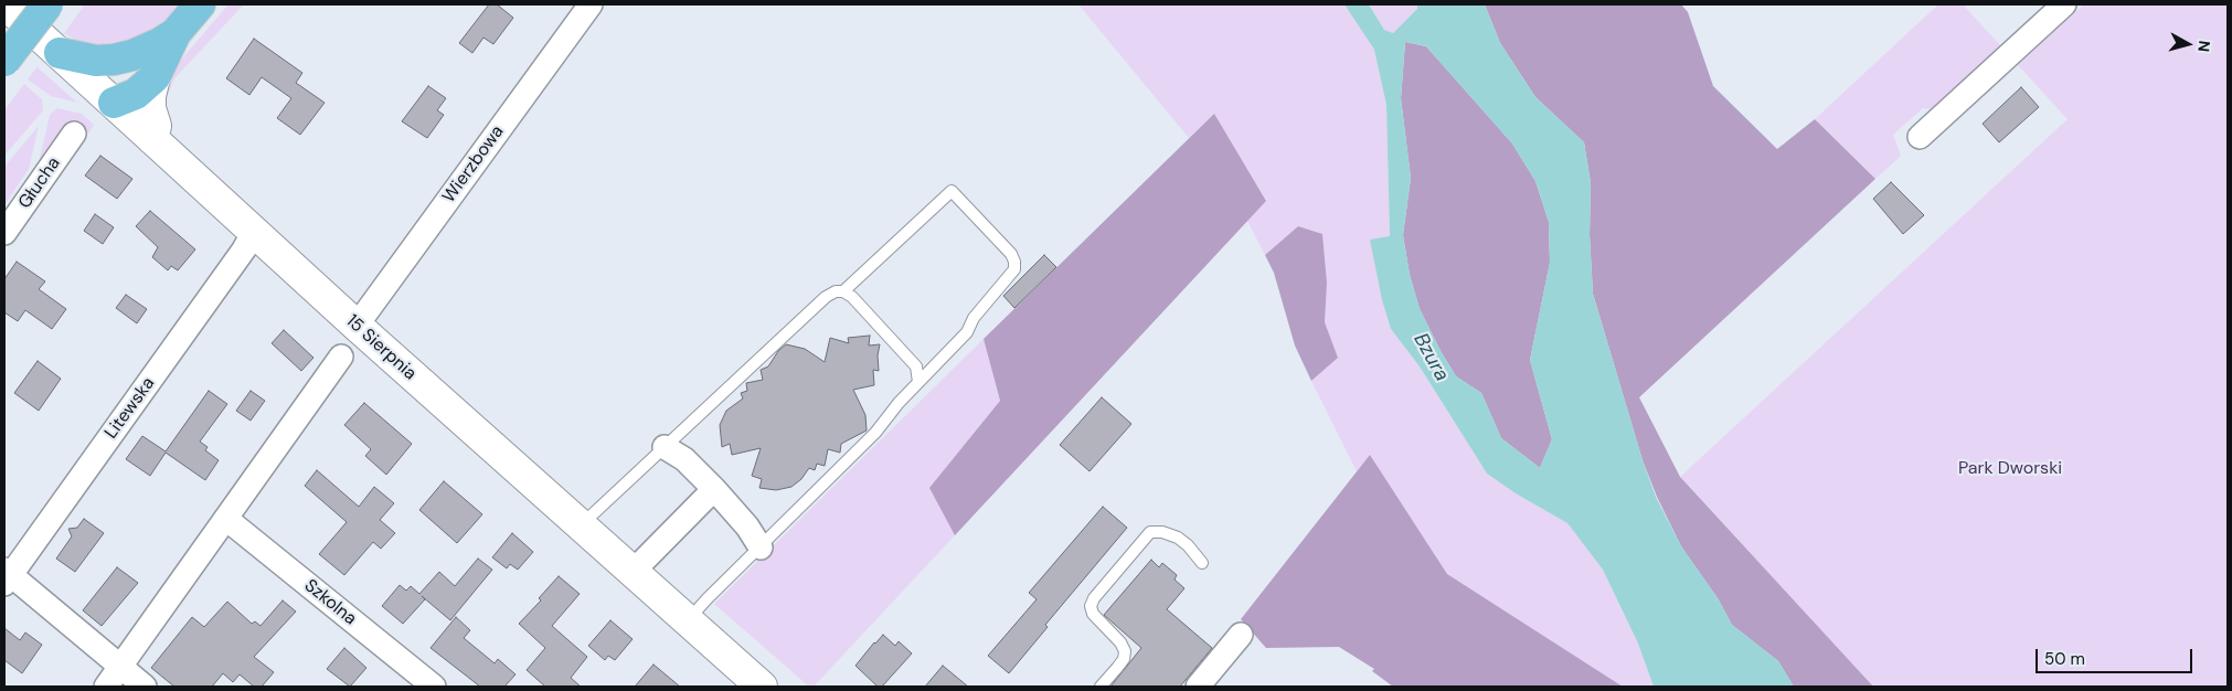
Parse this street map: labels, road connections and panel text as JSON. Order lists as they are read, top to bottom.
{
  "streets": {
    "street": [
      "Wierzbowa",
      "Głucha",
      "15 Sierpnia",
      "Litewska",
      "Szkolna"
    ]
  },
  "crossings": [
    ["Wierzbowa", "15 Sierpnia"],
    ["15 Sierpnia", "Litewska"]
  ],
  "water": ["Bzura"],
  "parks": ["Park Dworski"],
  "scale_bar": "50 m",
  "north": "right"
}
